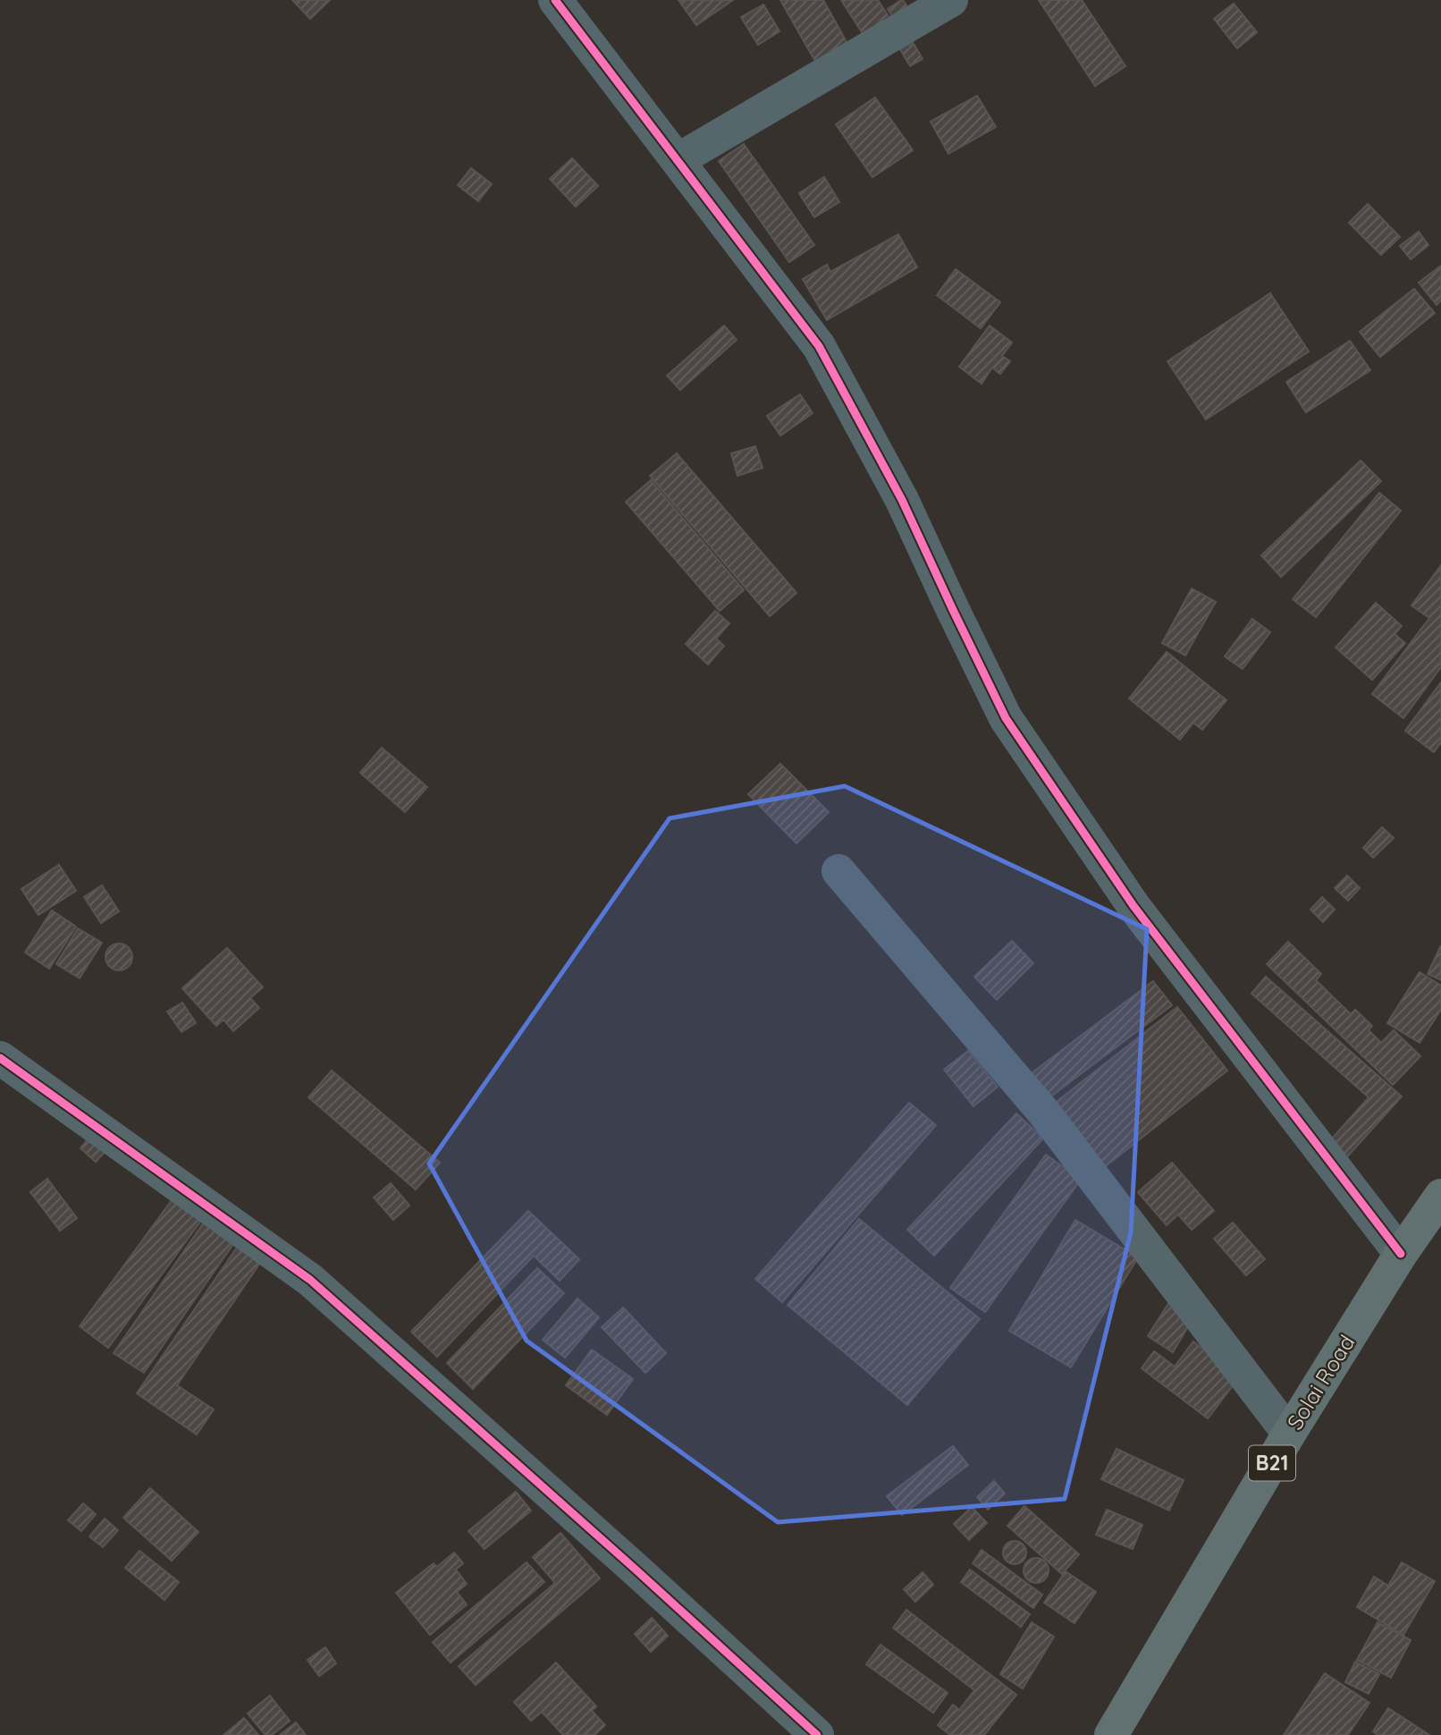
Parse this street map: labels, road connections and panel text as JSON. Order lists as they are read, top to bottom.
{
  "streets": {
    "highway": ["Solai Road", "B21"]
  }
}
